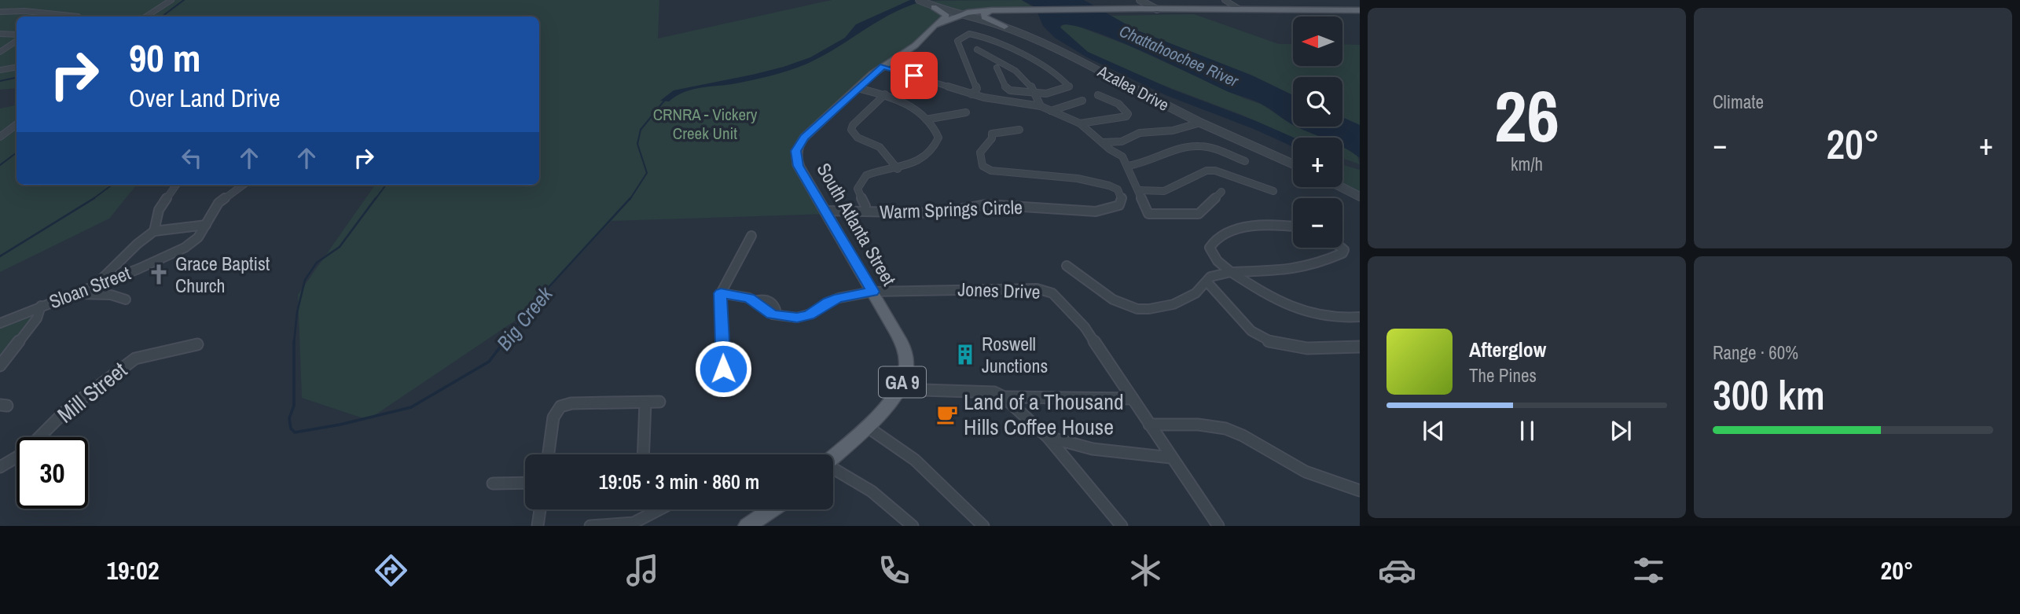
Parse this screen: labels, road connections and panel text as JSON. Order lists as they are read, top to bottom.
{
  "streets": {
    "main road": ["South Atlanta Street", "GA 9"],
    "street": [
      "Azalea Drive",
      "Warm Springs Circle",
      "Sloan Street",
      "Jones Drive",
      "Mill Street"
    ]
  },
  "crossings": [
    ["Azalea Drive", "South Atlanta Street"],
    ["Warm Springs Circle", "South Atlanta Street"],
    ["South Atlanta Street", "Jones Drive"],
    ["South Atlanta Street", "GA 9"]
  ],
  "water": ["Chattahoochee River", "Big Creek"],
  "parks": ["CRNRA - Vickery Creek Unit"],
  "places": {
    "church": ["Grace Baptist Church"],
    "building": ["Roswell Junctions"],
    "cafe": ["Land of a Thousand Hills Coffee House"]
  },
  "north": "left",
  "page": {
    "tile": [
      ["26", "km/h"],
      "Climate",
      ["Range · 60%", "300 km"]
    ],
    "map_buttons": ["+", "−"],
    "turn": ["90 m", "Over Land Drive"],
    "heat": ["−", "20°", "+"],
    "song": ["Afterglow", "The Pines"],
    "limit": "30",
    "trip": "19:05 · 3 min · 860 m",
    "tabs": ["19:02", "20°"]
  }
}
